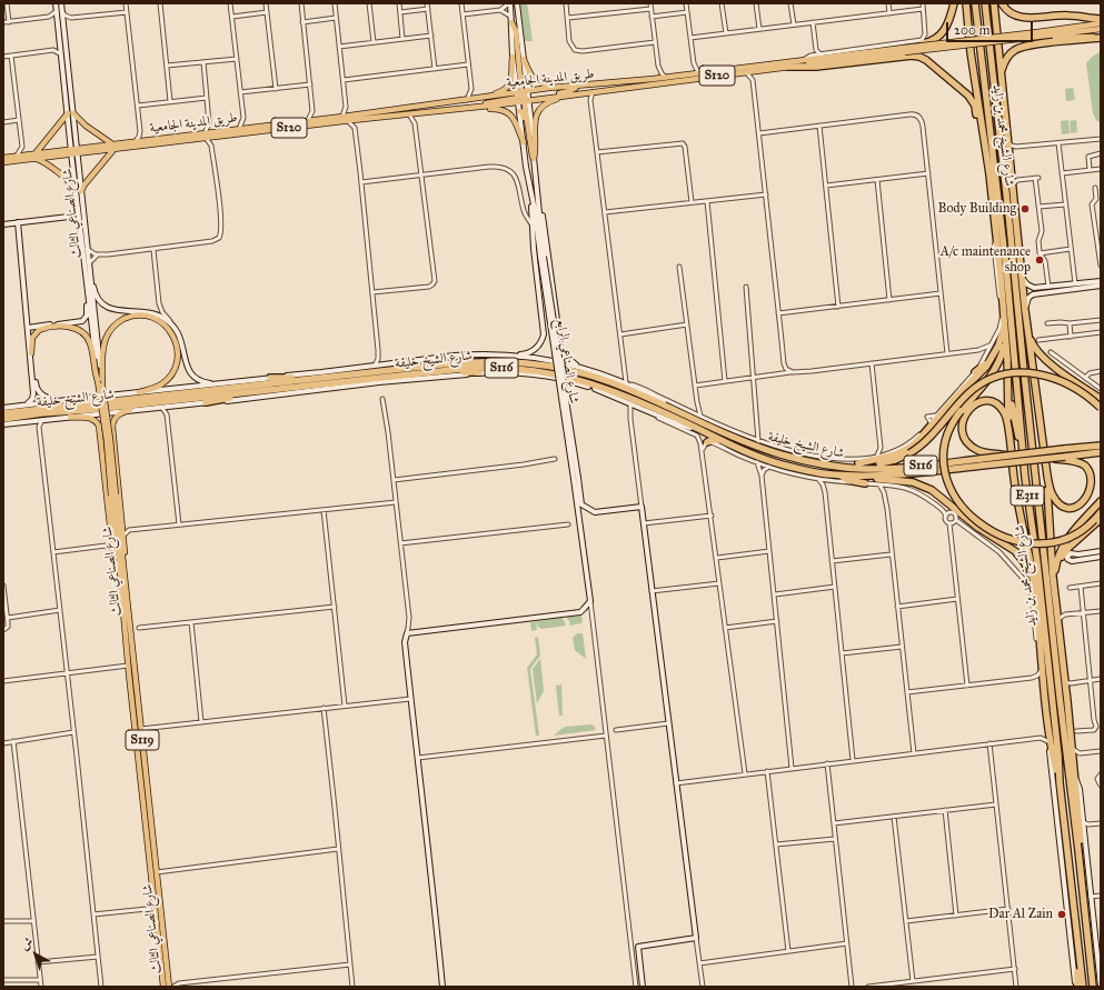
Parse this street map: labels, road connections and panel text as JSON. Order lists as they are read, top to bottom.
{
  "streets": {
    "highway": [
      "شارع الشيخ محمد بن زايد",
      "شارع الشيخ خليفة",
      "S116",
      "E311"
    ],
    "main road": [
      "S120",
      "طريق المدينة الجامعية",
      "شارع الصناعي الثالث",
      "شارع الصناعي الرابع",
      "S119"
    ]
  },
  "crossings": [
    ["طريق المدينة الجامعية", "شارع الصناعي الثالث"],
    ["طريق المدينة الجامعية", "شارع الصناعي الرابع"],
    ["شارع الشيخ خليفة", "S116"]
  ],
  "places": ["Body Building", "A/c maintenance shop", "Dar Al Zain"],
  "scale_bar": "200 m",
  "north": "top left"
}
